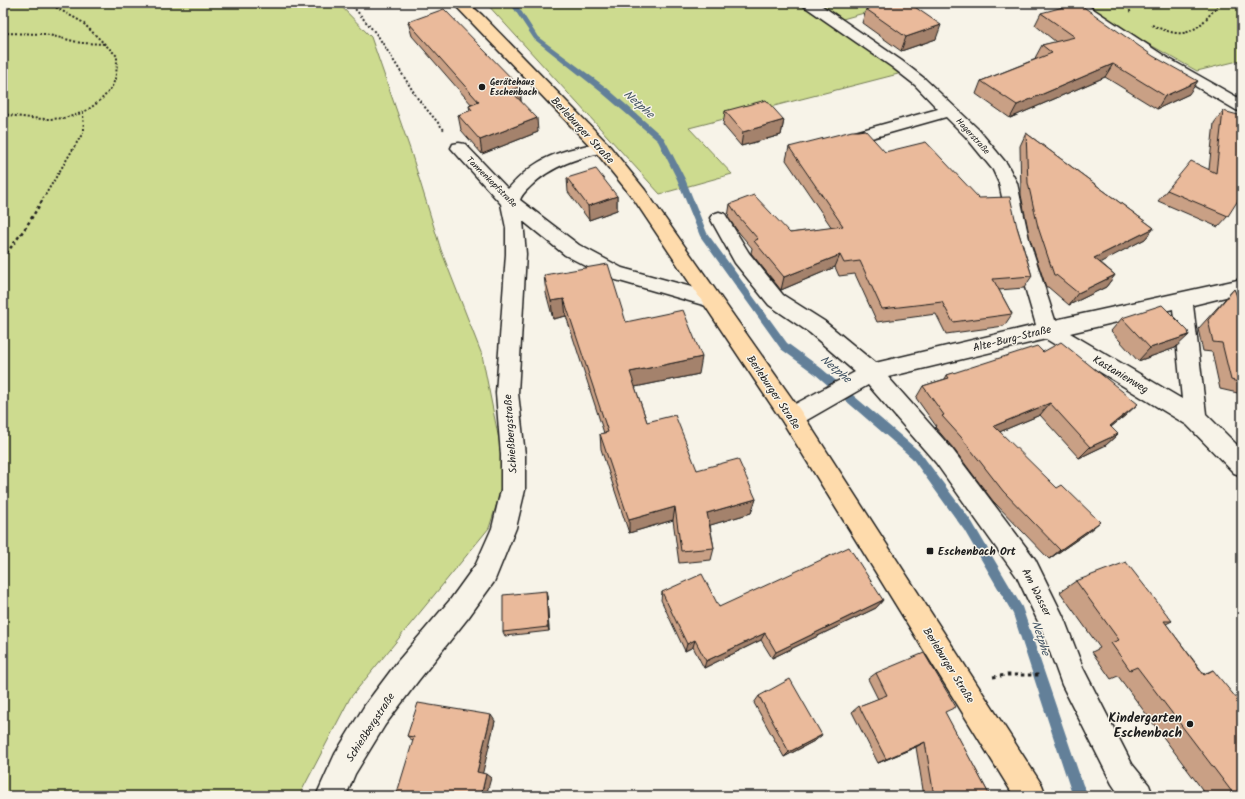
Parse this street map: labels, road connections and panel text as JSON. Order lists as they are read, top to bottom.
{
  "streets": {
    "main road": ["Berleburger Straße"],
    "street": [
      "Hagerstraße",
      "Tannenkopfstraße",
      "Alte-Burg-Straße",
      "Kastanienweg",
      "Schießbergstraße",
      "Am Wasser"
    ]
  },
  "crossings": [
    ["Berleburger Straße", "Tannenkopfstraße"],
    ["Berleburger Straße", "Alte-Burg-Straße"],
    ["Hagerstraße", "Alte-Burg-Straße"],
    ["Hagerstraße", "Kastanienweg"],
    ["Tannenkopfstraße", "Schießbergstraße"],
    ["Alte-Burg-Straße", "Kastanienweg"],
    ["Alte-Burg-Straße", "Am Wasser"]
  ],
  "water": ["Netphe"],
  "places": {
    "other": ["Gerätehaus Eschenbach", "Kindergarten Eschenbach"],
    "transit": ["Eschenbach Ort"]
  }
}
